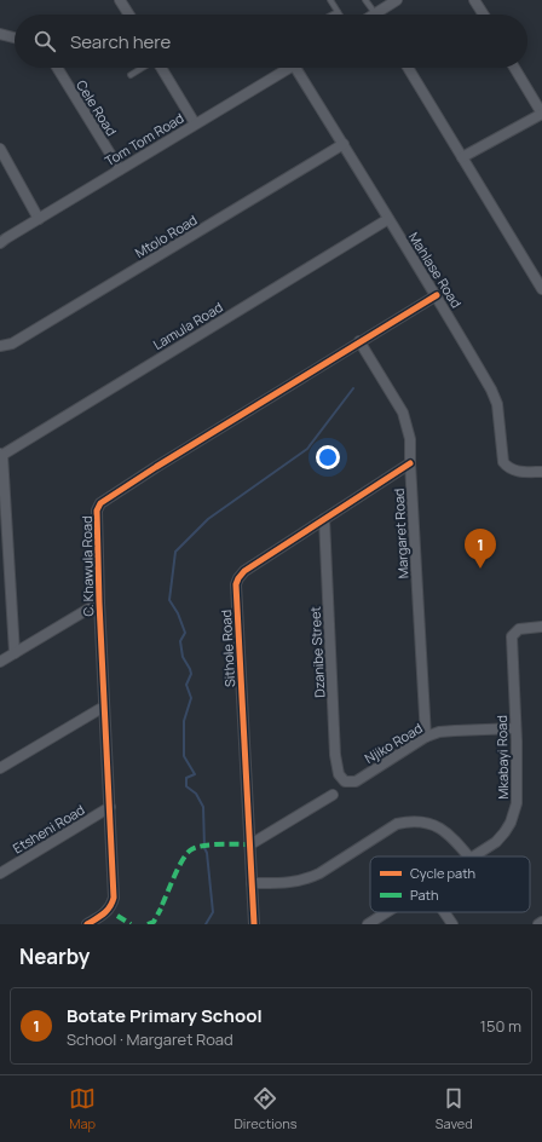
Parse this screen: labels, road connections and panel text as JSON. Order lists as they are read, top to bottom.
{
  "streets": {
    "street": [
      "Cele Road",
      "Tom Tom Road",
      "Mtolo Road",
      "Mahlase Road",
      "Lamula Road",
      "Margaret Road",
      "C. Khawula Road",
      "Sithole Road",
      "Dzanibe Street",
      "Njiko Road",
      "Mkabayi Road",
      "Etsheni Road"
    ]
  },
  "crossings": [
    ["Cele Road", "Tom Tom Road"],
    ["Mtolo Road", "Mahlase Road"],
    ["Mahlase Road", "Lamula Road"],
    ["Mahlase Road", "C. Khawula Road"],
    ["Margaret Road", "C. Khawula Road"],
    ["Margaret Road", "Sithole Road"],
    ["Margaret Road", "Njiko Road"],
    ["C. Khawula Road", "Etsheni Road"],
    ["Sithole Road", "Dzanibe Street"],
    ["Dzanibe Street", "Njiko Road"],
    ["Njiko Road", "Mkabayi Road"]
  ],
  "legend": ["Cycle path", "Path"],
  "page": {
    "search": "Search here",
    "pins": "1",
    "heading": "Nearby",
    "list": [
      {
        "mark": "1",
        "name": "Botate Primary School",
        "note": "School · Margaret Road",
        "value": "150 m"
      }
    ],
    "nav": ["Map", "Directions", "Saved"]
  }
}
